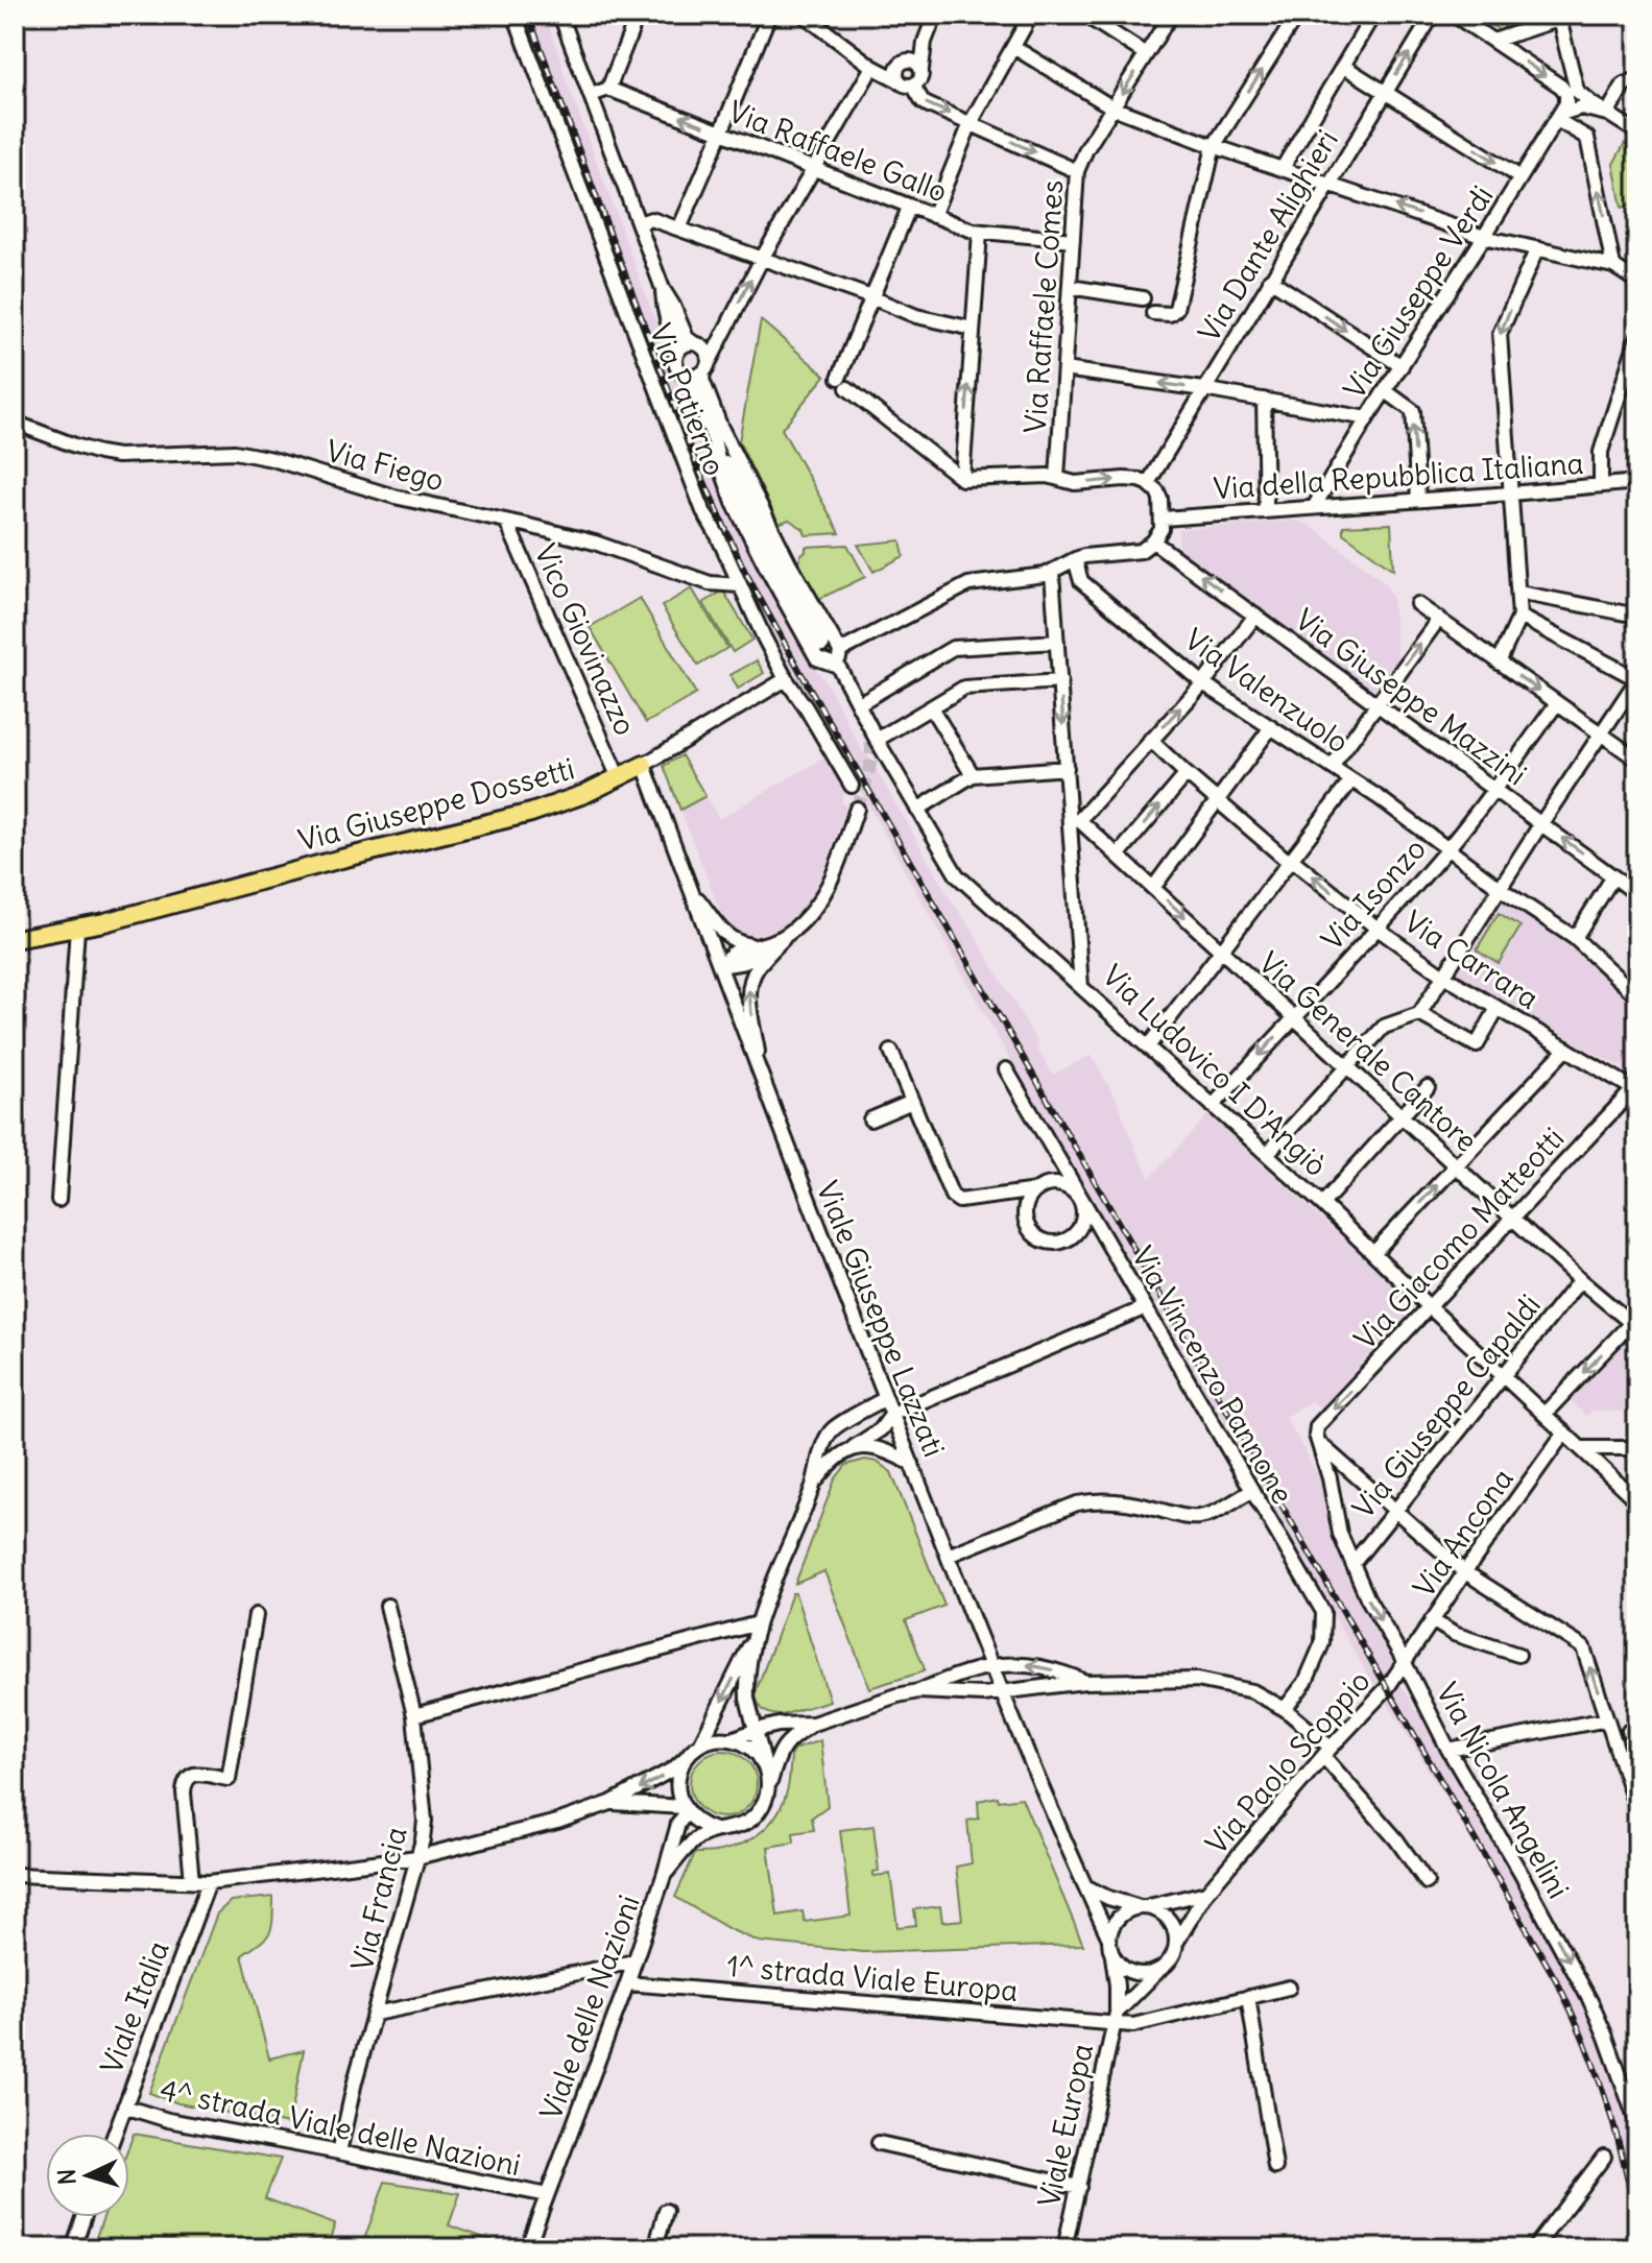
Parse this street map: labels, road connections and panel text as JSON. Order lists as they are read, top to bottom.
{
  "streets": {
    "main road": ["Via Giuseppe Dossetti"],
    "street": [
      "Via Raffaele Gallo",
      "Via Dante Alighieri",
      "Via Giuseppe Verdi",
      "Via Raffaele Comes",
      "Via Patierno",
      "Via Fiego",
      "Via della Repubblica Italiana",
      "Vico Giovinazzo",
      "Via Valenzuolo",
      "Via Giuseppe Mazzini",
      "Via Isonzo",
      "Via Carrara",
      "Via Generale Cantore",
      "Via Ludovico I D'Angiò",
      "Via Giacomo Matteotti",
      "Viale Giuseppe Lazzati",
      "Via Vincenzo Pannone",
      "Via Giuseppe Capaldi",
      "Via Ancona",
      "Via Paolo Scoppio",
      "Via Nicola Angelini",
      "Via Francia",
      "1^ strada Viale Europa",
      "Viale Italia",
      "Viale delle Nazioni",
      "Viale Europa",
      "4^ strada Viale delle Nazioni"
    ]
  },
  "crossings": [
    ["Via Raffaele Gallo", "Via Raffaele Comes"],
    ["Via Giuseppe Verdi", "Via della Repubblica Italiana"],
    ["Via Patierno", "Via Fiego"],
    ["Via Patierno", "Via Giuseppe Dossetti"],
    ["Via Fiego", "Vico Giovinazzo"],
    ["Vico Giovinazzo", "Via Giuseppe Dossetti"],
    ["Via Valenzuolo", "Via Isonzo"],
    ["Via Giuseppe Mazzini", "Via Isonzo"],
    ["Via Giuseppe Dossetti", "Viale Giuseppe Lazzati"],
    ["Via Isonzo", "Via Carrara"],
    ["Via Isonzo", "Via Generale Cantore"],
    ["Via Isonzo", "Via Ludovico I D'Angiò"],
    ["Via Carrara", "Via Giacomo Matteotti"],
    ["Via Generale Cantore", "Via Ludovico I D'Angiò"],
    ["Via Generale Cantore", "Via Giacomo Matteotti"],
    ["Via Generale Cantore", "Via Giuseppe Capaldi"],
    ["Via Ludovico I D'Angiò", "Via Giacomo Matteotti"],
    ["Via Ludovico I D'Angiò", "Via Giuseppe Capaldi"],
    ["Via Ludovico I D'Angiò", "Via Ancona"],
    ["Via Giacomo Matteotti", "Via Nicola Angelini"],
    ["Viale Giuseppe Lazzati", "Via Paolo Scoppio"],
    ["Viale Giuseppe Lazzati", "Viale Europa"],
    ["Via Giuseppe Capaldi", "Via Nicola Angelini"],
    ["Via Ancona", "Via Paolo Scoppio"],
    ["Via Ancona", "Via Nicola Angelini"],
    ["Via Paolo Scoppio", "Via Nicola Angelini"],
    ["Via Paolo Scoppio", "Viale Europa"],
    ["Via Francia", "4^ strada Viale delle Nazioni"],
    ["1^ strada Viale Europa", "Viale delle Nazioni"],
    ["1^ strada Viale Europa", "Viale Europa"],
    ["Viale Italia", "4^ strada Viale delle Nazioni"],
    ["Viale delle Nazioni", "4^ strada Viale delle Nazioni"]
  ],
  "one_way": ["Via Giuseppe Mazzini", "Via Giacomo Matteotti"],
  "north": "left"
}
